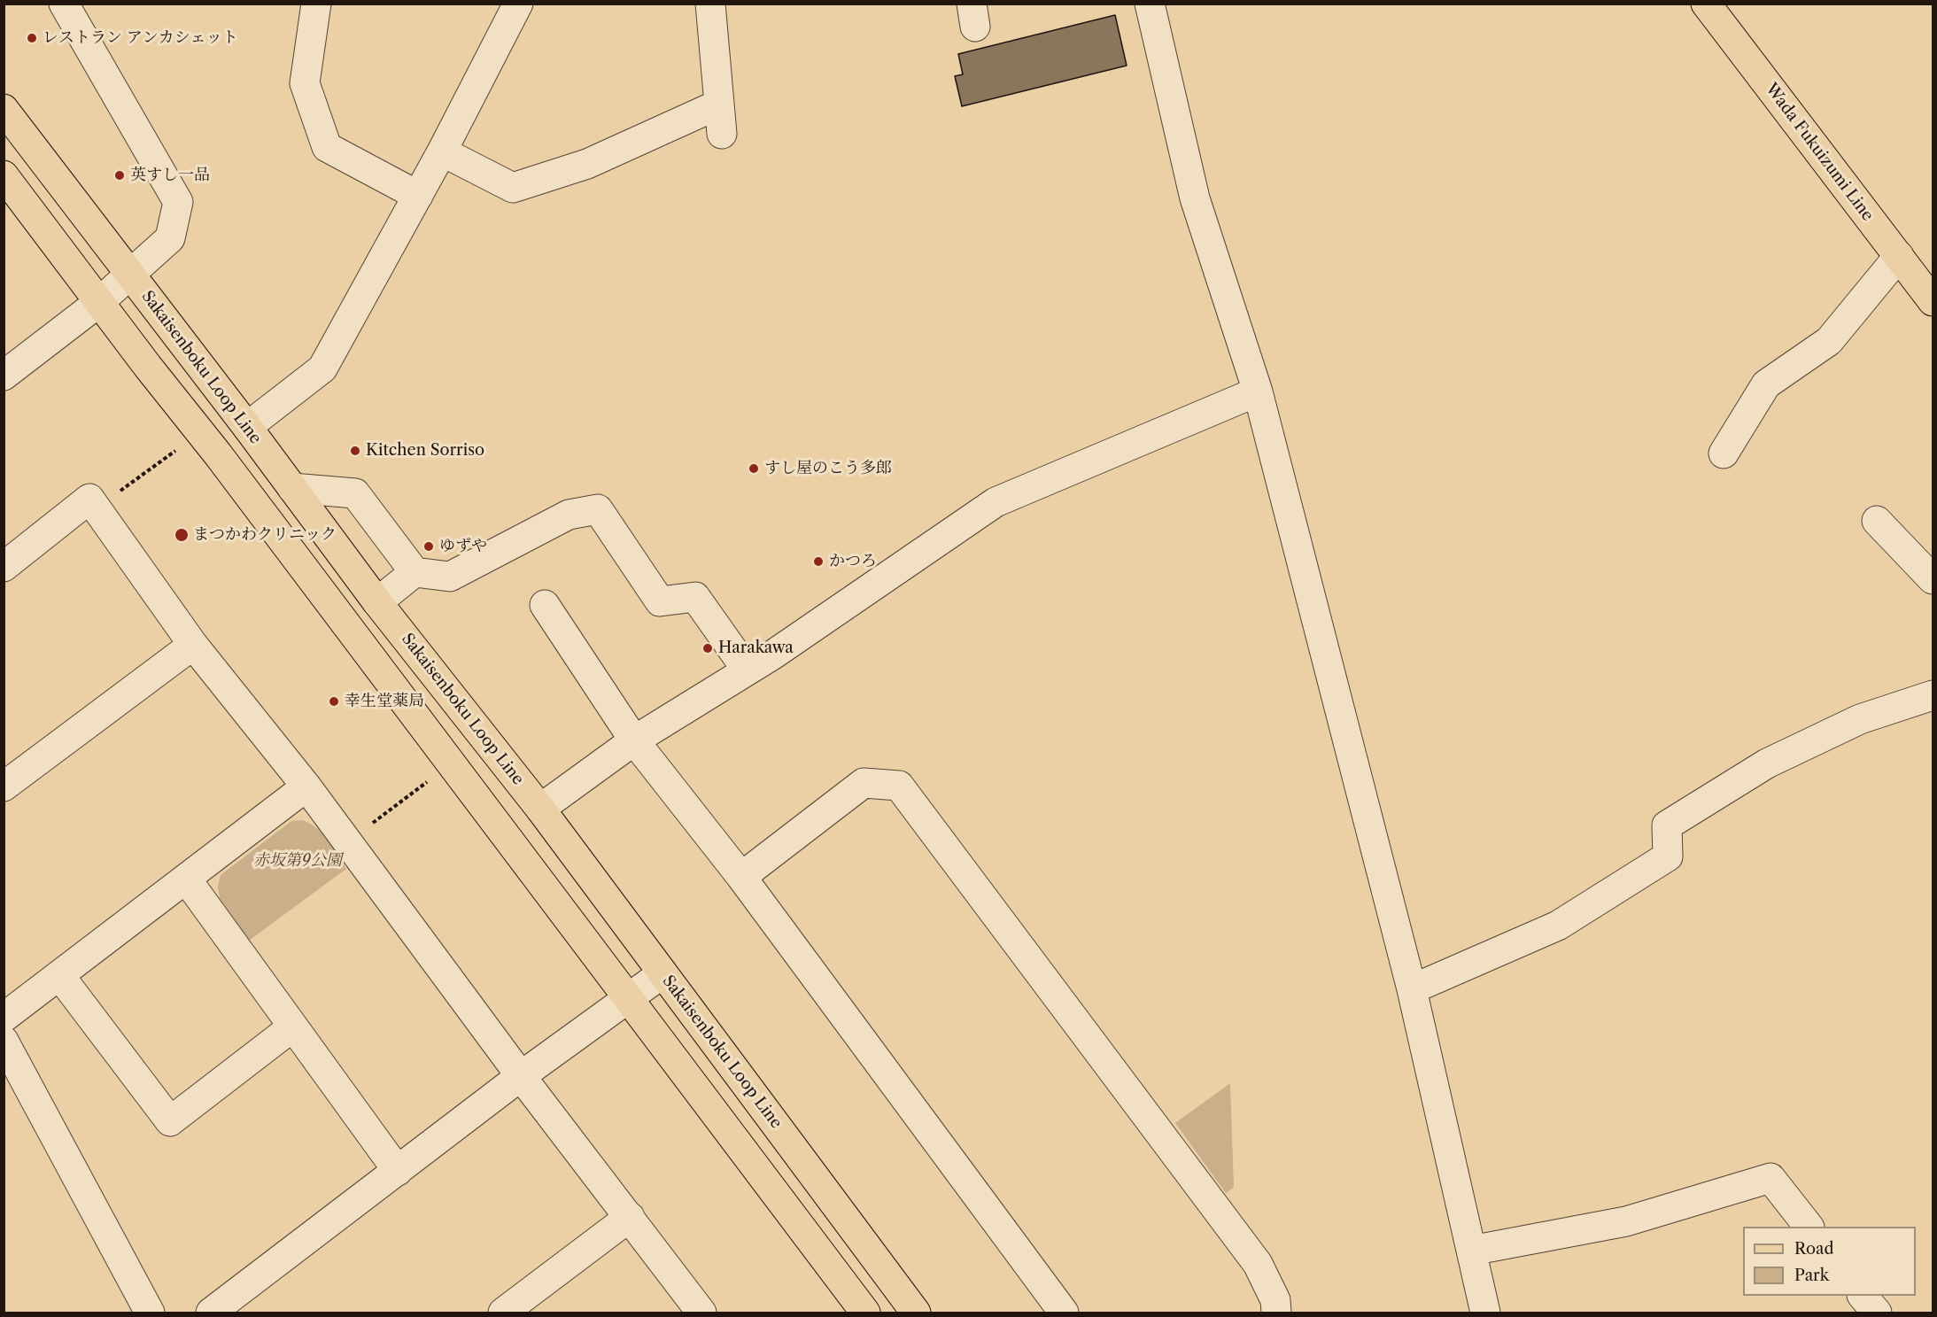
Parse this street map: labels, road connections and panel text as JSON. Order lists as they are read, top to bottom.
{
  "streets": {
    "main road": ["Wada Fukuizumi Line", "Sakaisenboku Loop Line"]
  },
  "parks": ["赤坂第9公園"],
  "places": [
    "レストラン アンカシェット",
    "英すし一品",
    "Kitchen Sorriso",
    "すし屋のこう多郎",
    "まつかわクリニック",
    "ゆずや",
    "かつろ",
    "Harakawa",
    "幸生堂薬局"
  ],
  "legend": ["Road", "Park"]
}
